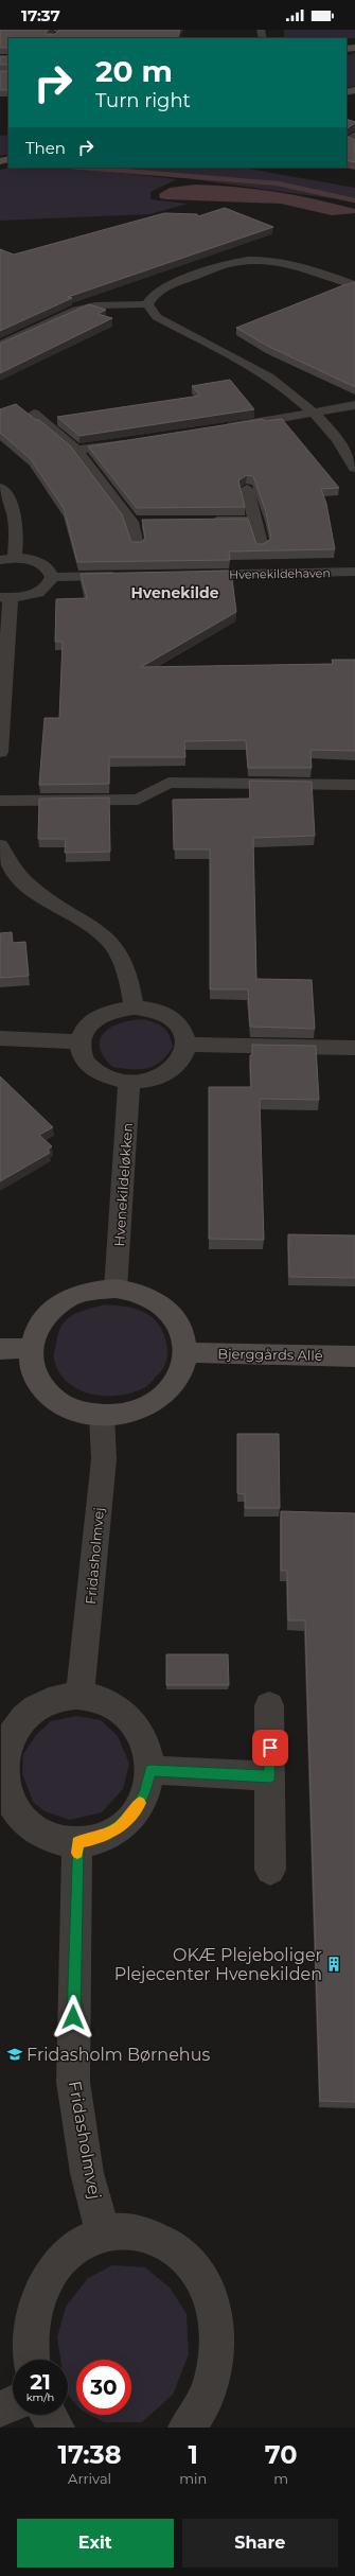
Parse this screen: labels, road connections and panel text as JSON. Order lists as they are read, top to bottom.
{
  "streets": {
    "street": [
      "Hvenekildehaven",
      "Hvenekildeløkken",
      "Bjerggårds Allé",
      "Fridasholmvej"
    ]
  },
  "crossings": [
    ["Hvenekildeløkken", "Bjerggårds Allé"],
    ["Hvenekildeløkken", "Fridasholmvej"],
    ["Bjerggårds Allé", "Fridasholmvej"]
  ],
  "districts": ["Hvenekilde"],
  "places": {
    "building": ["OKÆ Plejeboliger Plejecenter Hvenekilden"],
    "school or university": ["Fridasholm Børnehus"]
  },
  "page": {
    "status": "17:37",
    "turn": ["20 m", "Turn right"],
    "then": "Then",
    "speed": "21 km/h",
    "limit": "30",
    "eta": [
      "17:38",
      "Arrival",
      "1",
      "min",
      "70",
      "m"
    ],
    "buttons": ["Exit", "Share"]
  }
}
